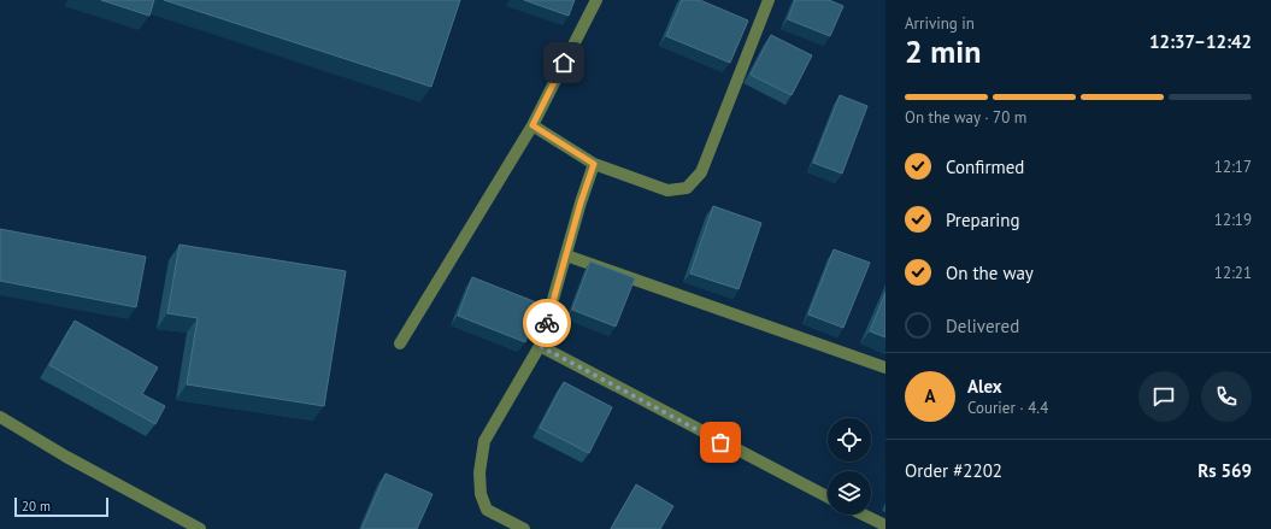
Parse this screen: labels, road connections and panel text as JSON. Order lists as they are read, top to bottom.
{
  "scale_bar": "20 m",
  "page": {
    "heading": ["2 min", "Arriving in", "12:37–12:42"],
    "panel": [
      "Alex",
      "Courier · 4.4",
      "Order #2202",
      "Rs 569"
    ],
    "bar": "On the way · 70 m",
    "list": [
      ["Confirmed", "12:17"],
      ["Preparing", "12:19"],
      ["On the way", "12:21"],
      "Delivered"
    ],
    "round": "A",
    "scale": "20 m"
  }
}
